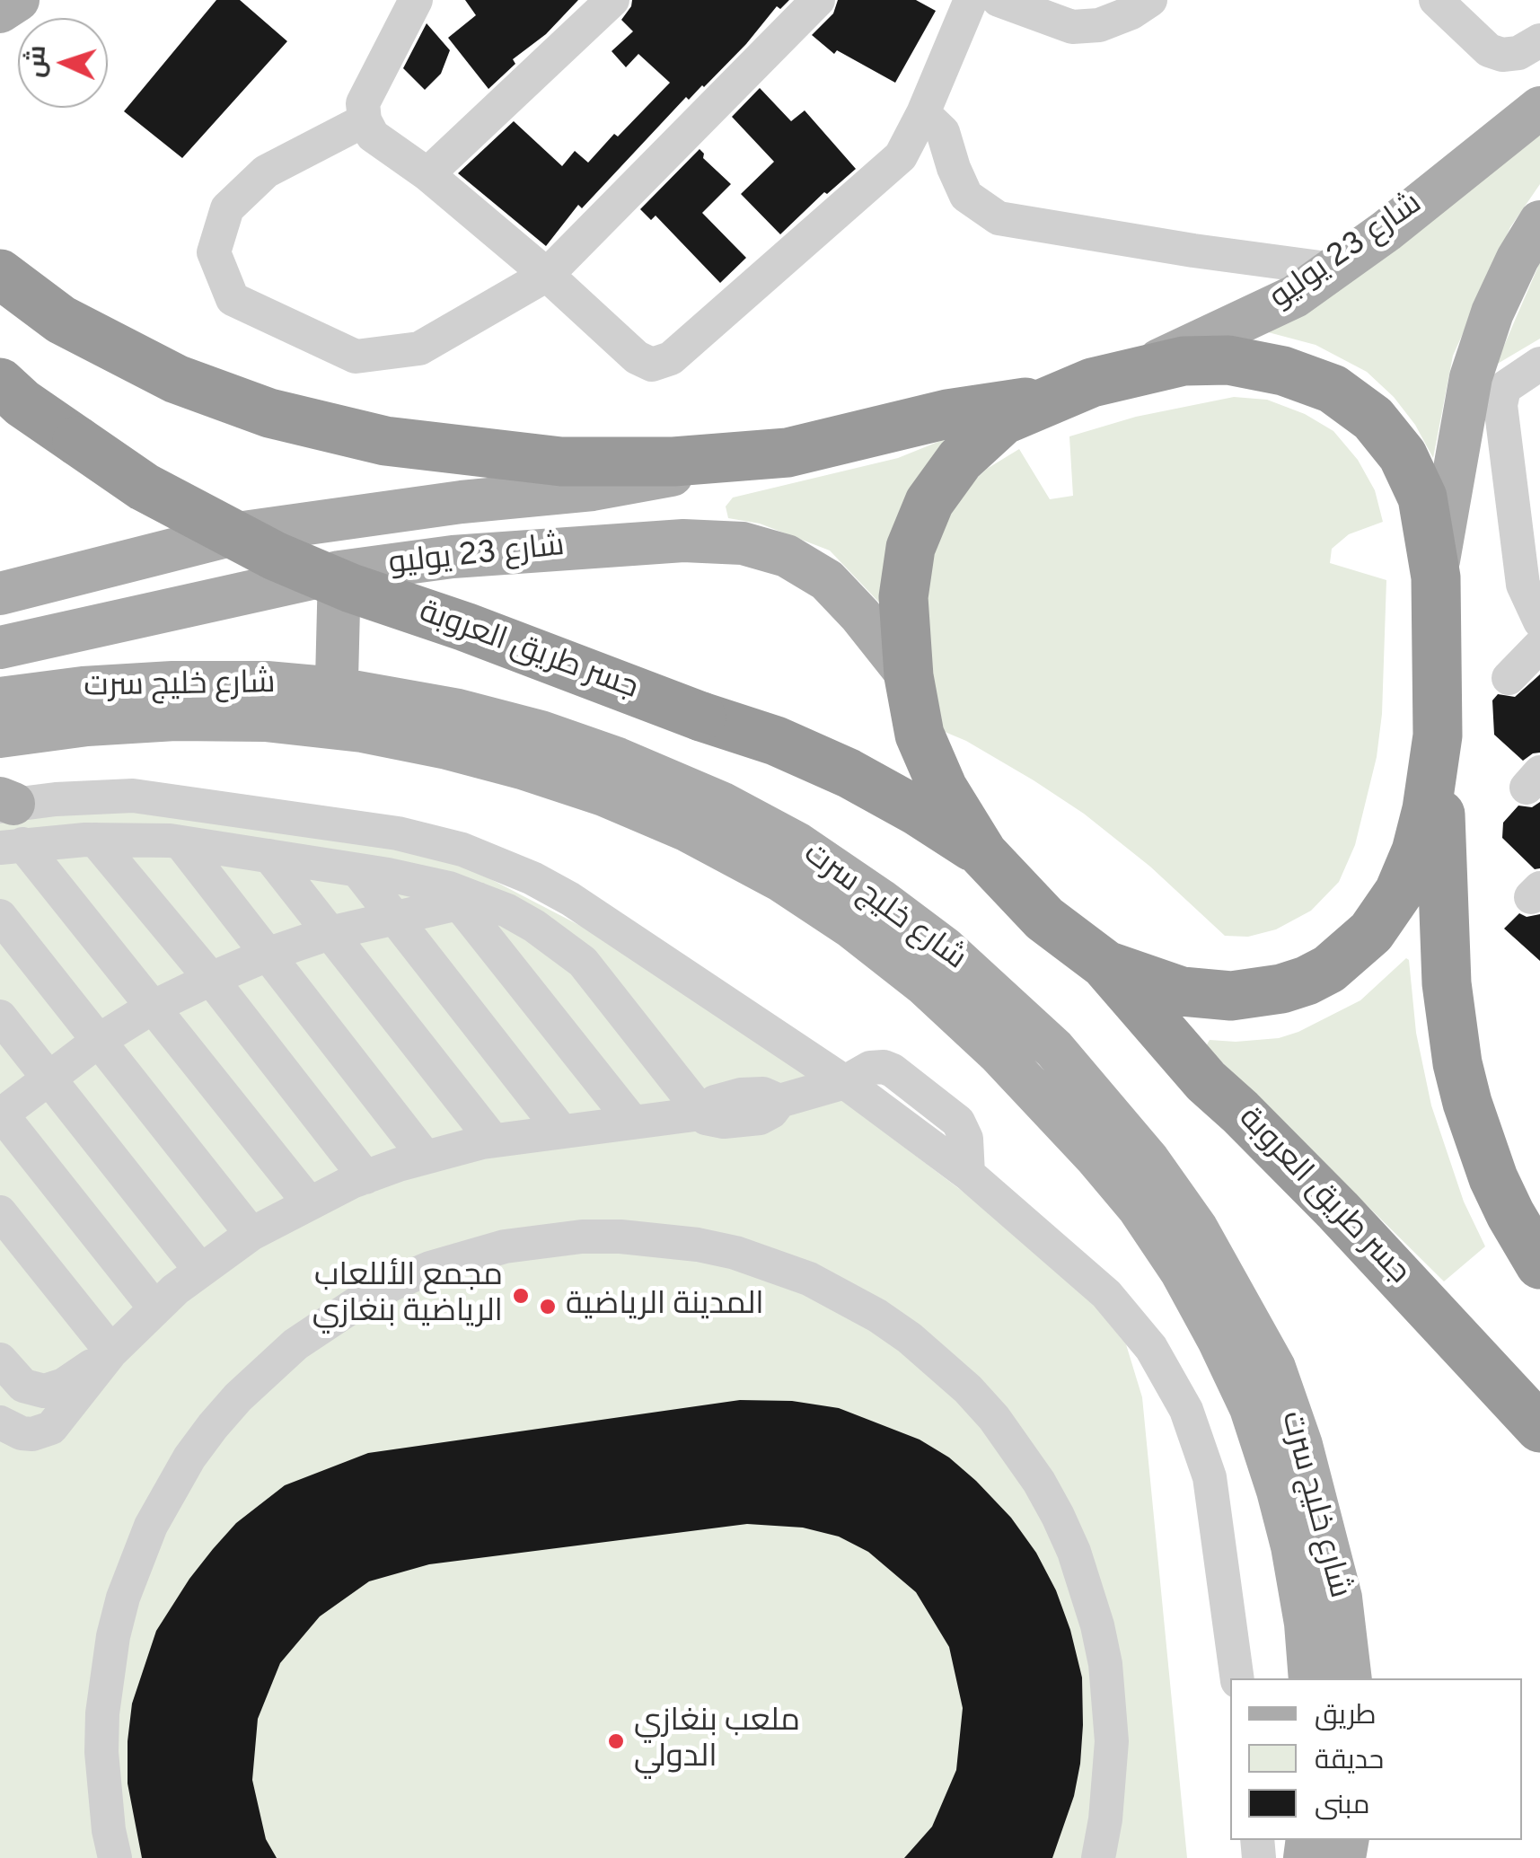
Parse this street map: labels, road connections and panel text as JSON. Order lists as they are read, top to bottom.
{
  "streets": {
    "highway": ["جسر طريق العروبة"],
    "main road": ["شارع 23 يوليو", "شارع خليج سرت"]
  },
  "places": ["مجمع الأللعاب الرياضية بنغازي", "المدينة الرياضية", "ملعب بنغازي الدولي"],
  "legend": ["طريق", "حديقة", "مبنى"],
  "north": "left"
}
